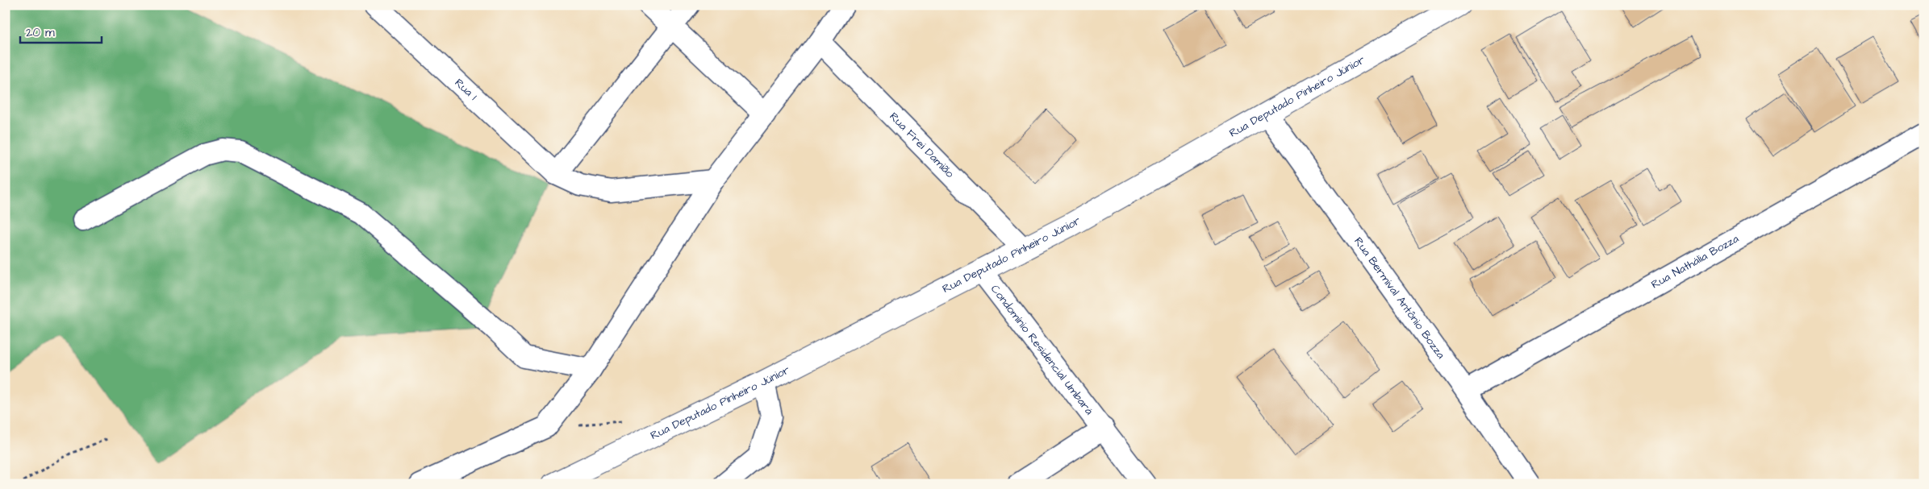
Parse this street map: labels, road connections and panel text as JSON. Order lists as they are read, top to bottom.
{
  "streets": {
    "street": [
      "Rua 1",
      "Rua Deputado Pinheiro Júnior",
      "Rua Frei Damião",
      "Rua Nathália Bozza",
      "Rua Bermival Antônio Bozza",
      "Condomínio Residencial Umbará"
    ]
  },
  "crossings": [
    ["Rua Deputado Pinheiro Júnior", "Rua Frei Damião"],
    ["Rua Deputado Pinheiro Júnior", "Rua Bermival Antônio Bozza"],
    ["Rua Deputado Pinheiro Júnior", "Condomínio Residencial Umbará"],
    ["Rua Nathália Bozza", "Rua Bermival Antônio Bozza"]
  ],
  "scale_bar": "20 m"
}
